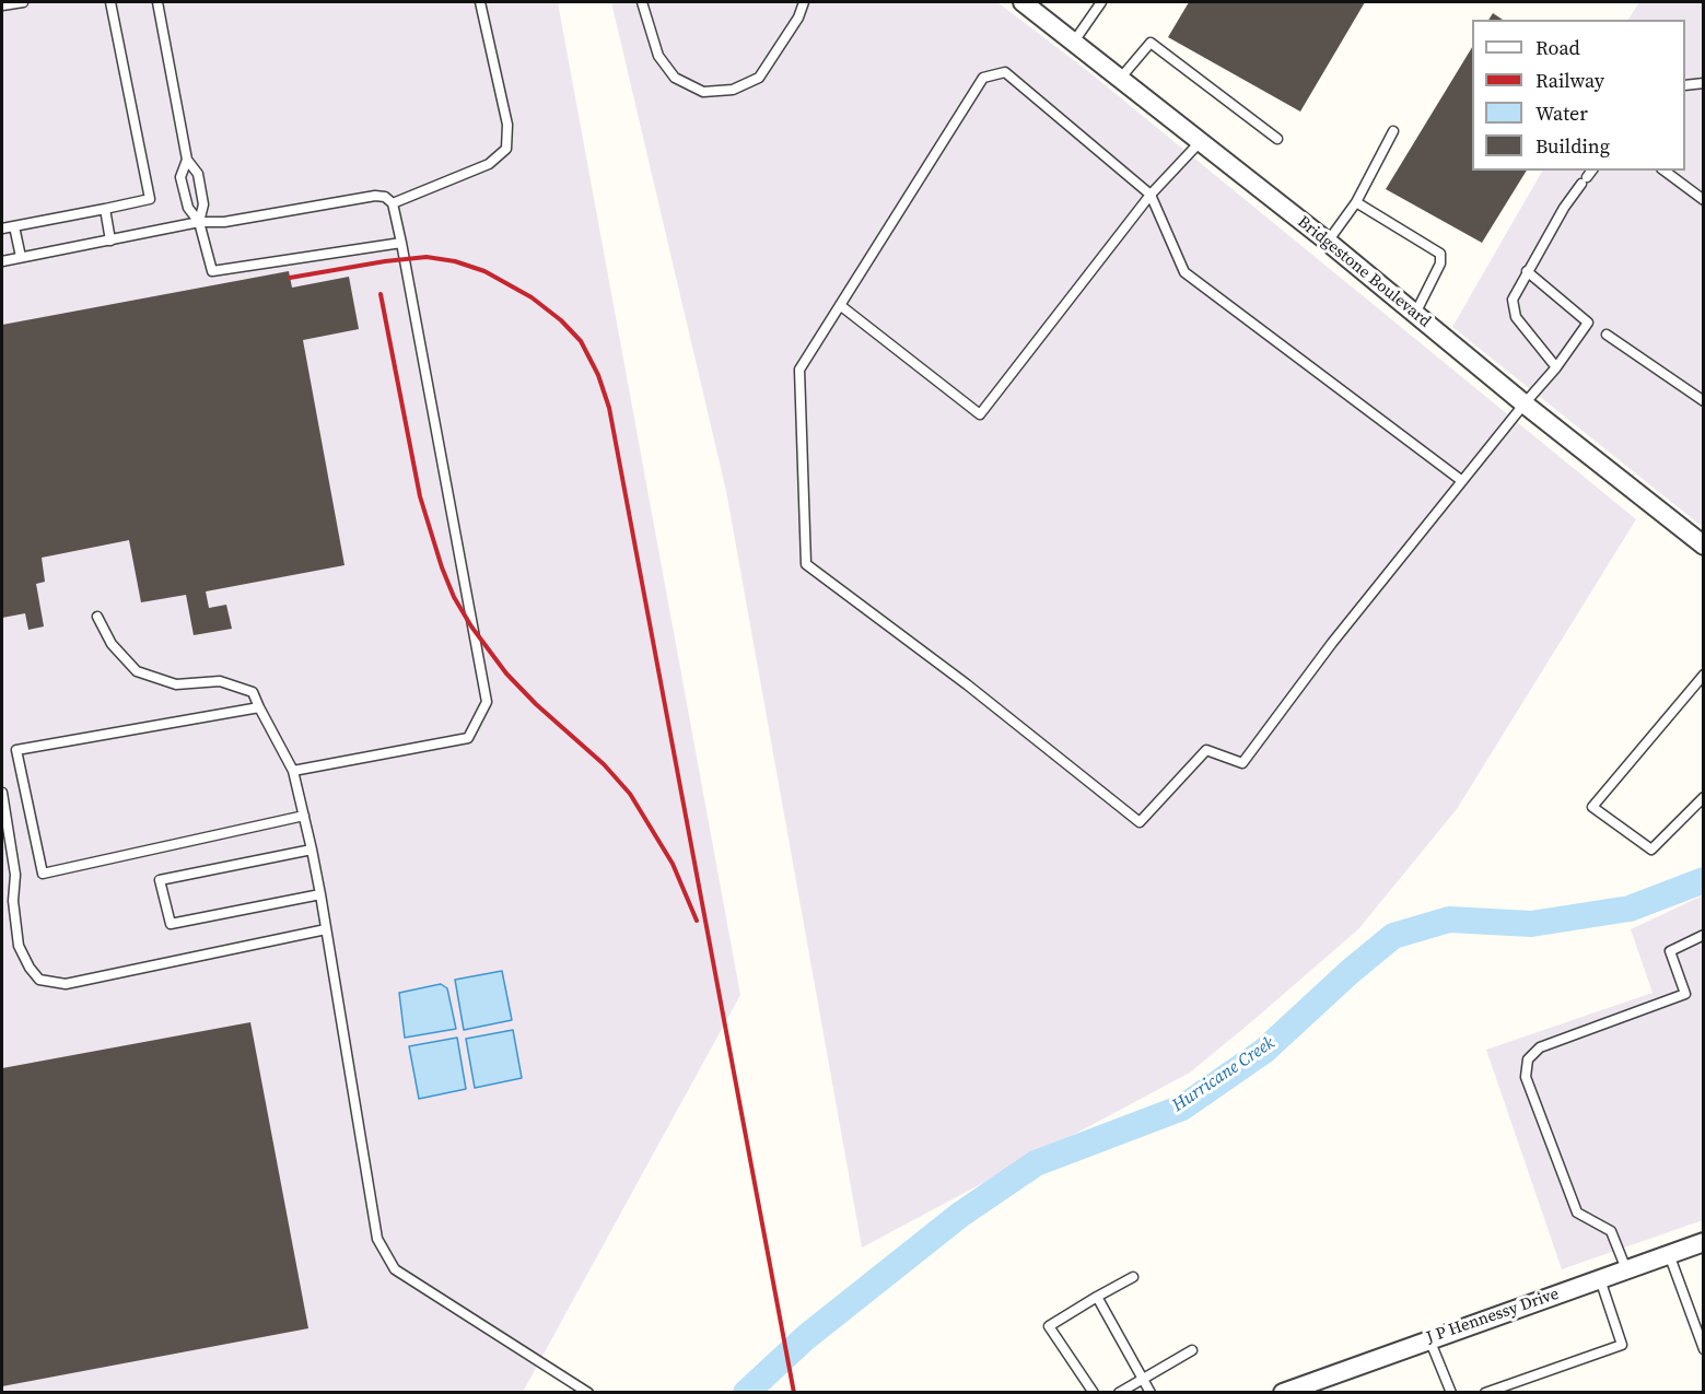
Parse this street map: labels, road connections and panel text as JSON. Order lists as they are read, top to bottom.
{
  "streets": {
    "street": ["Bridgestone Boulevard", "J P Hennessy Drive"]
  },
  "water": ["Hurricane Creek"],
  "legend": [
    "Road",
    "Railway",
    "Water",
    "Building"
  ]
}
